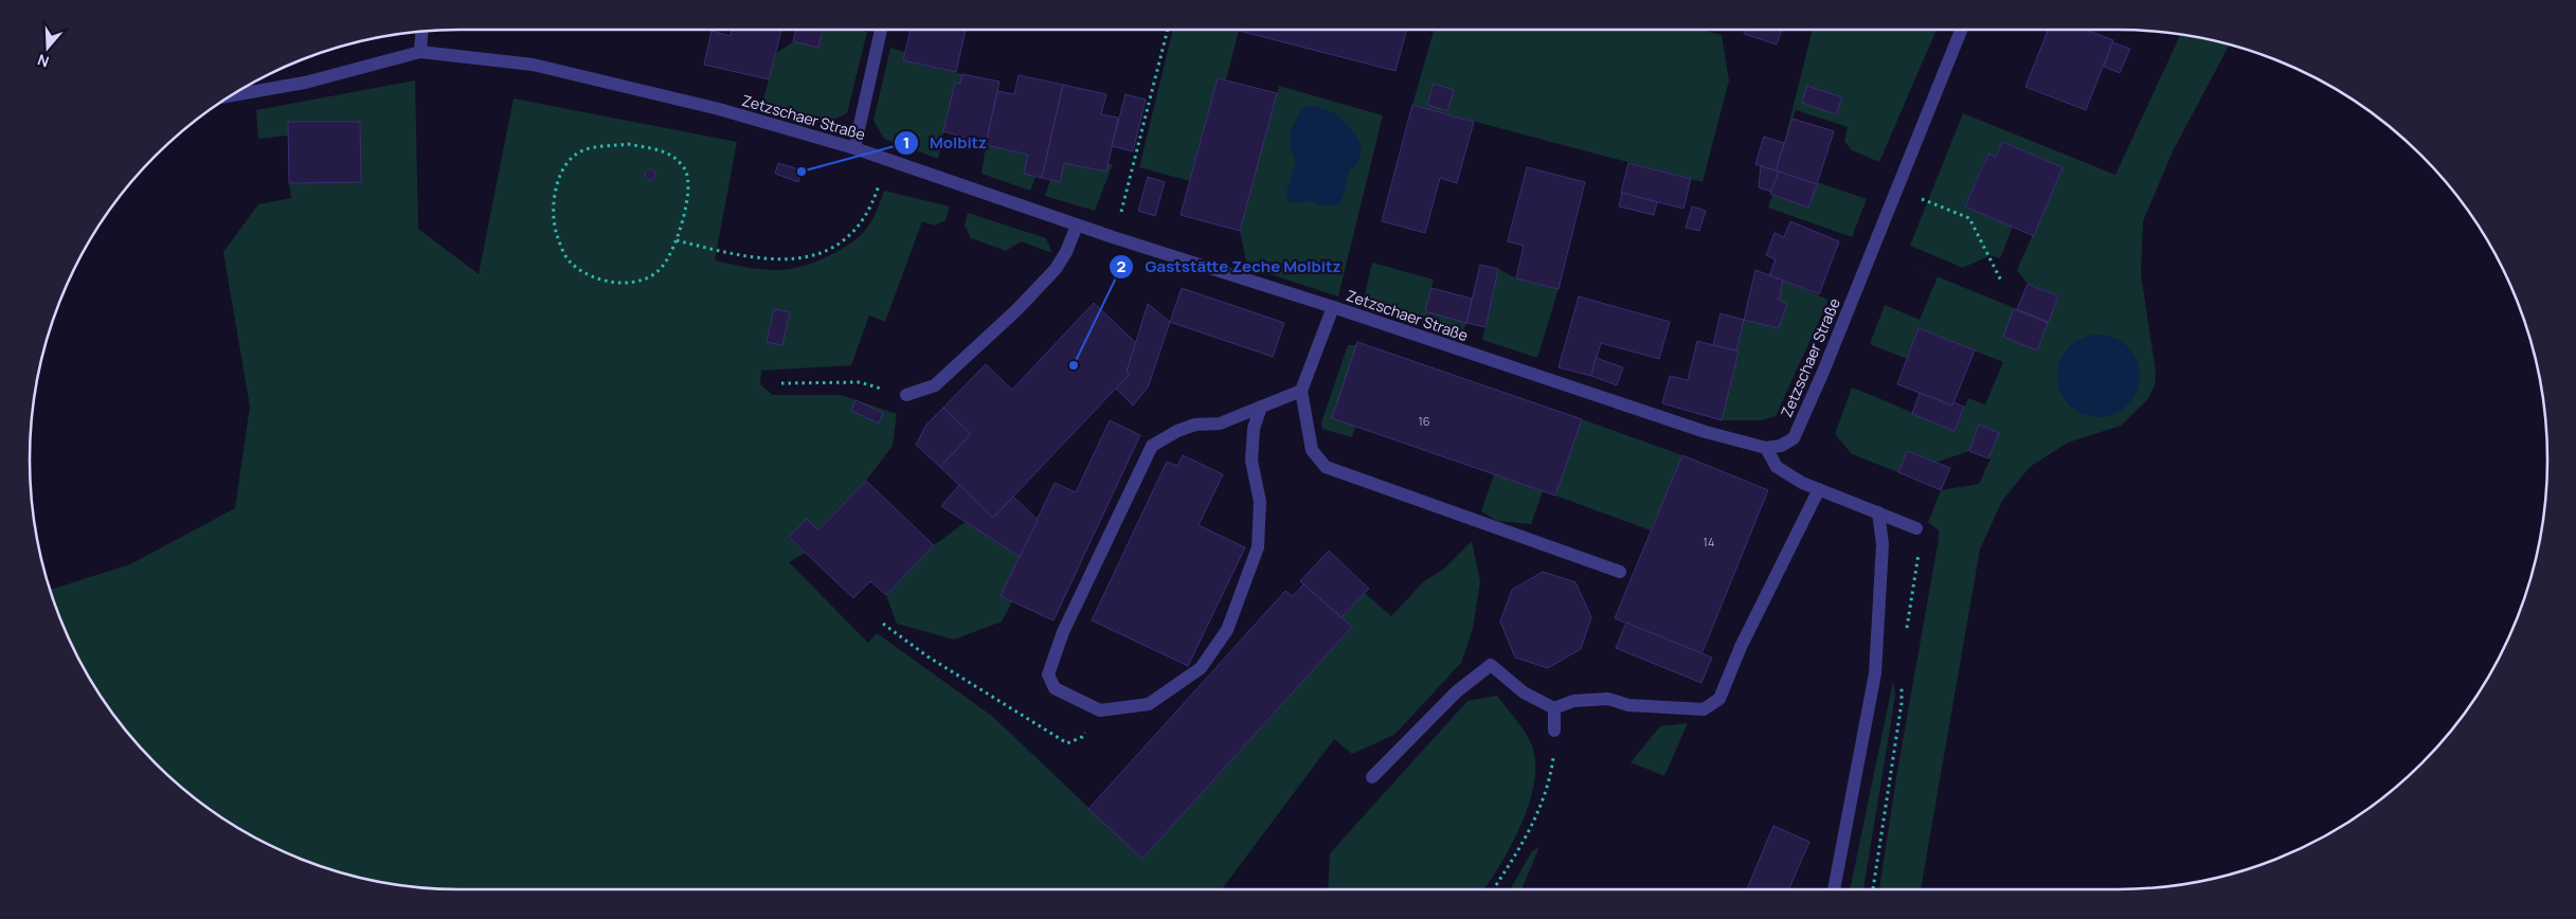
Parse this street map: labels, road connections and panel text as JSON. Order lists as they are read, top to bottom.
{
  "streets": {
    "street": ["Zetzschaer Straße"]
  },
  "places": ["Molbitz", "Gaststätte Zeche Molbitz"],
  "house_numbers": ["16", "14"],
  "north": "bottom"
}
